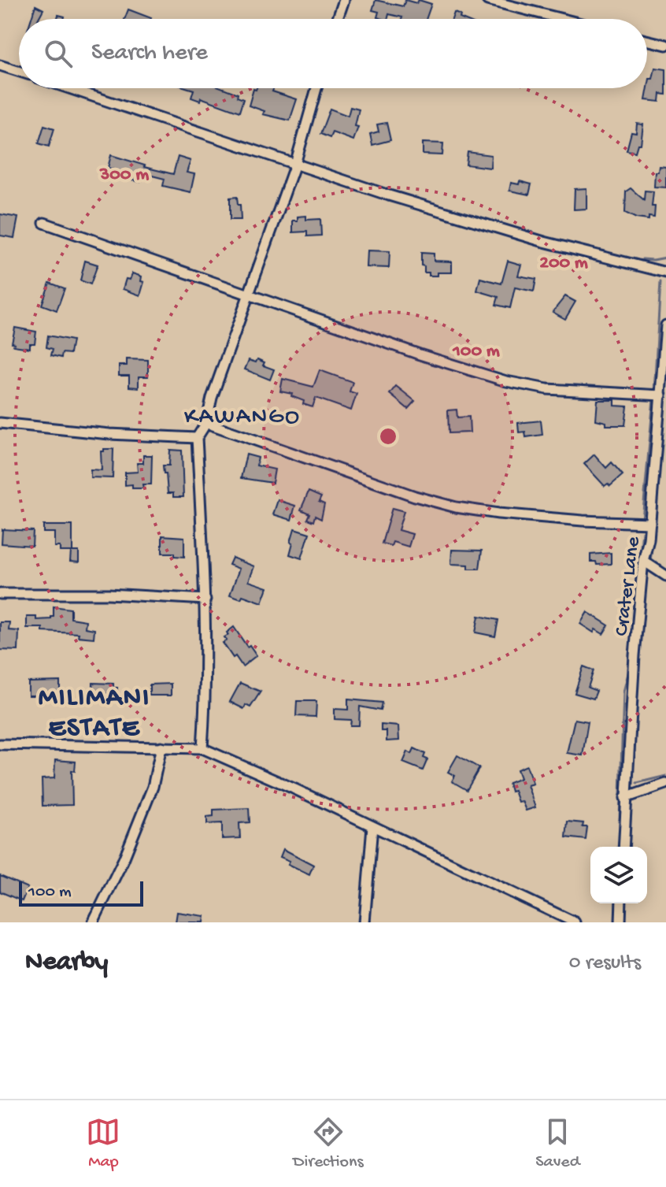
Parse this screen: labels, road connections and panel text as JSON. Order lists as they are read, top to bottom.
{
  "streets": {
    "street": ["Crater Lane"]
  },
  "districts": ["KAWANGO", "MILIMANI ESTATE"],
  "scale_bar": "100 m",
  "page": {
    "search": "Search here",
    "scale": "100 m",
    "heading": ["Nearby", "0 results"],
    "nav": ["Map", "Directions", "Saved"]
  },
  "rings": ["300 m", "200 m", "100 m"]
}
